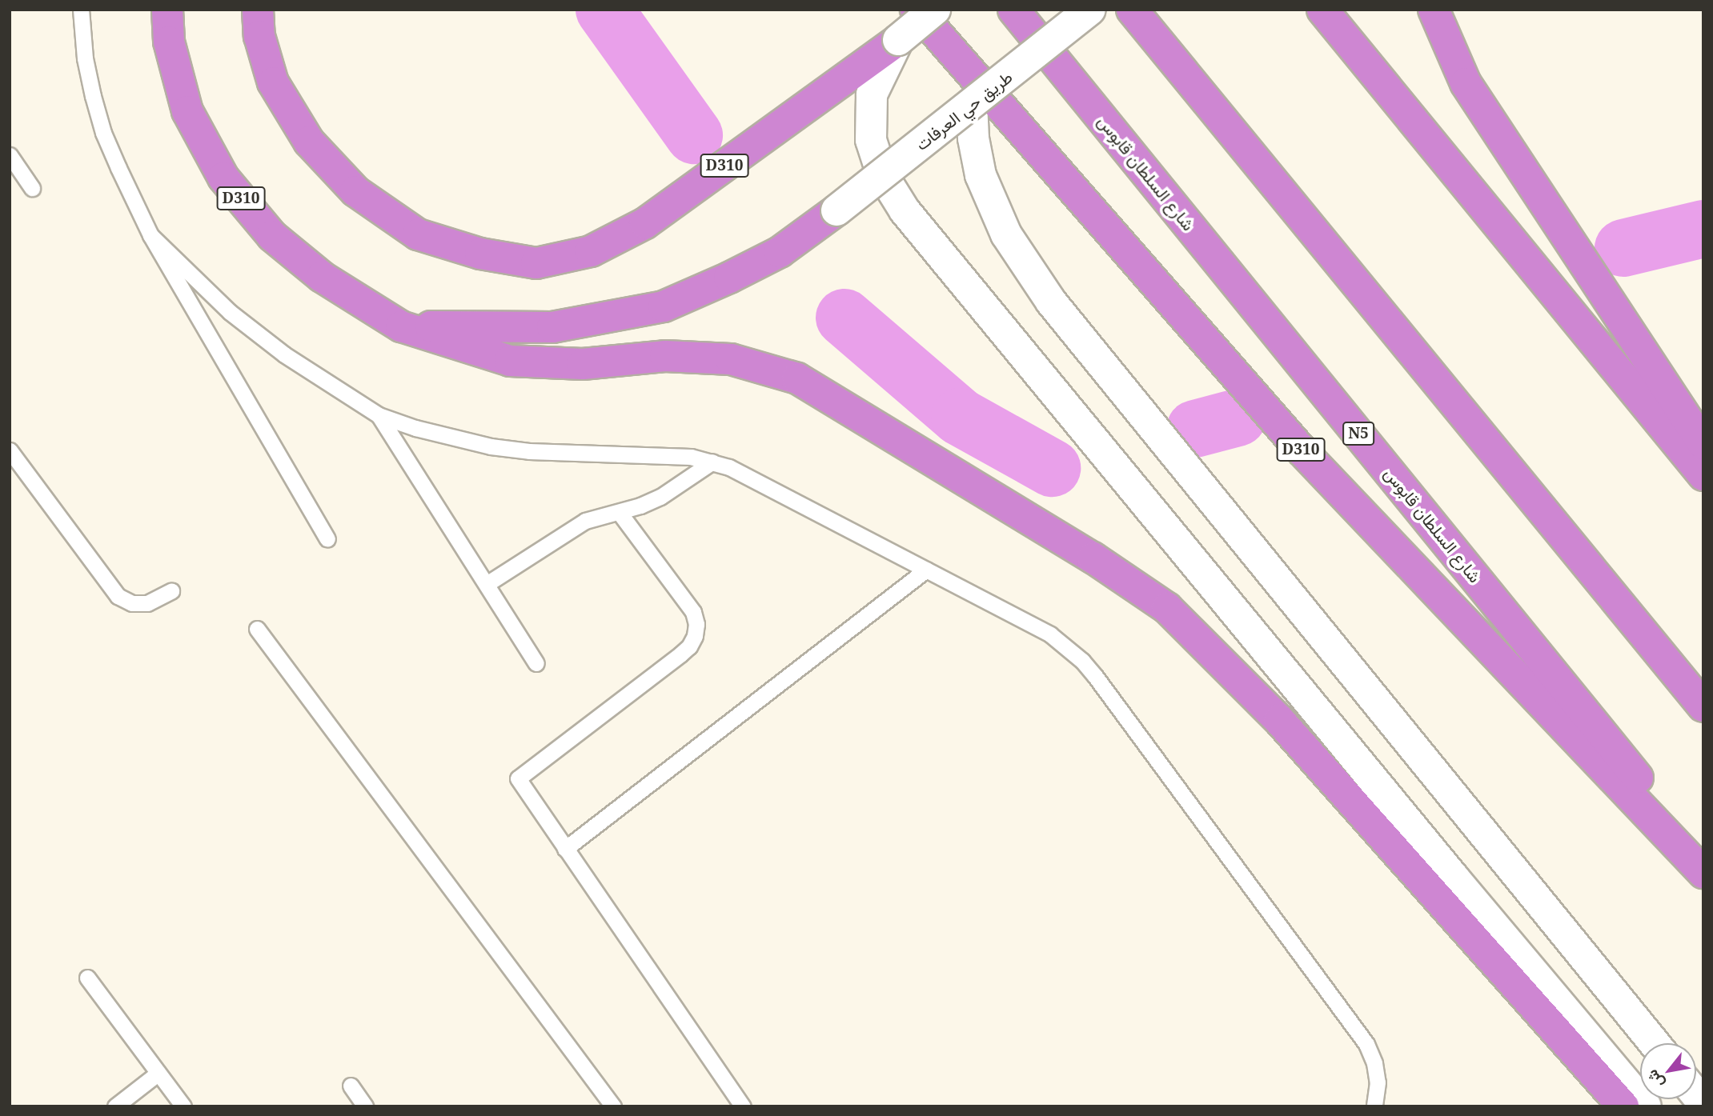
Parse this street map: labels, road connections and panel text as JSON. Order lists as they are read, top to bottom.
{
  "streets": {
    "highway": ["D310", "شارع السلطان قابوس", "N5"],
    "street": ["طريق حي العرفات"]
  },
  "north": "bottom left"
}
